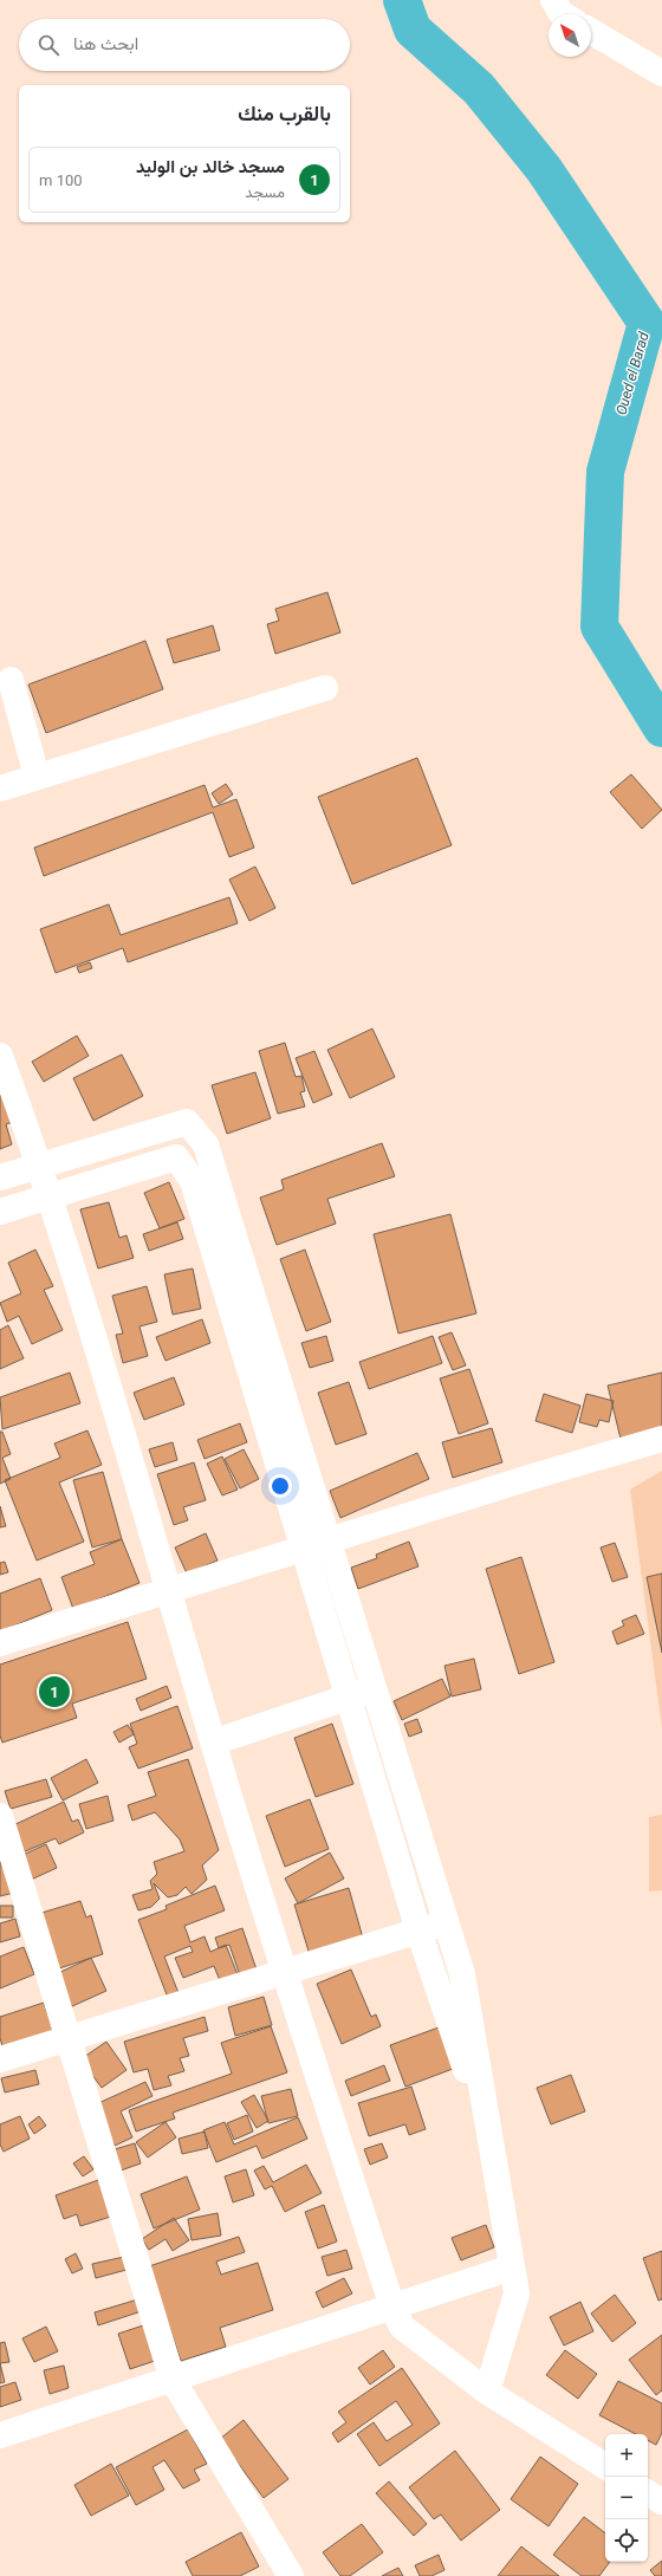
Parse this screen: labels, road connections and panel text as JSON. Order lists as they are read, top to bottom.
{
  "water": ["Oued el Barad"],
  "north": "top left",
  "page": {
    "search": "ابحث هنا",
    "heading": "بالقرب منك",
    "list": [
      {
        "mark": "1",
        "name": "مسجد خالد بن الوليد",
        "note": "مسجد",
        "value": "100 m"
      }
    ],
    "pins": "1",
    "map_buttons": ["+", "−"]
  }
}
